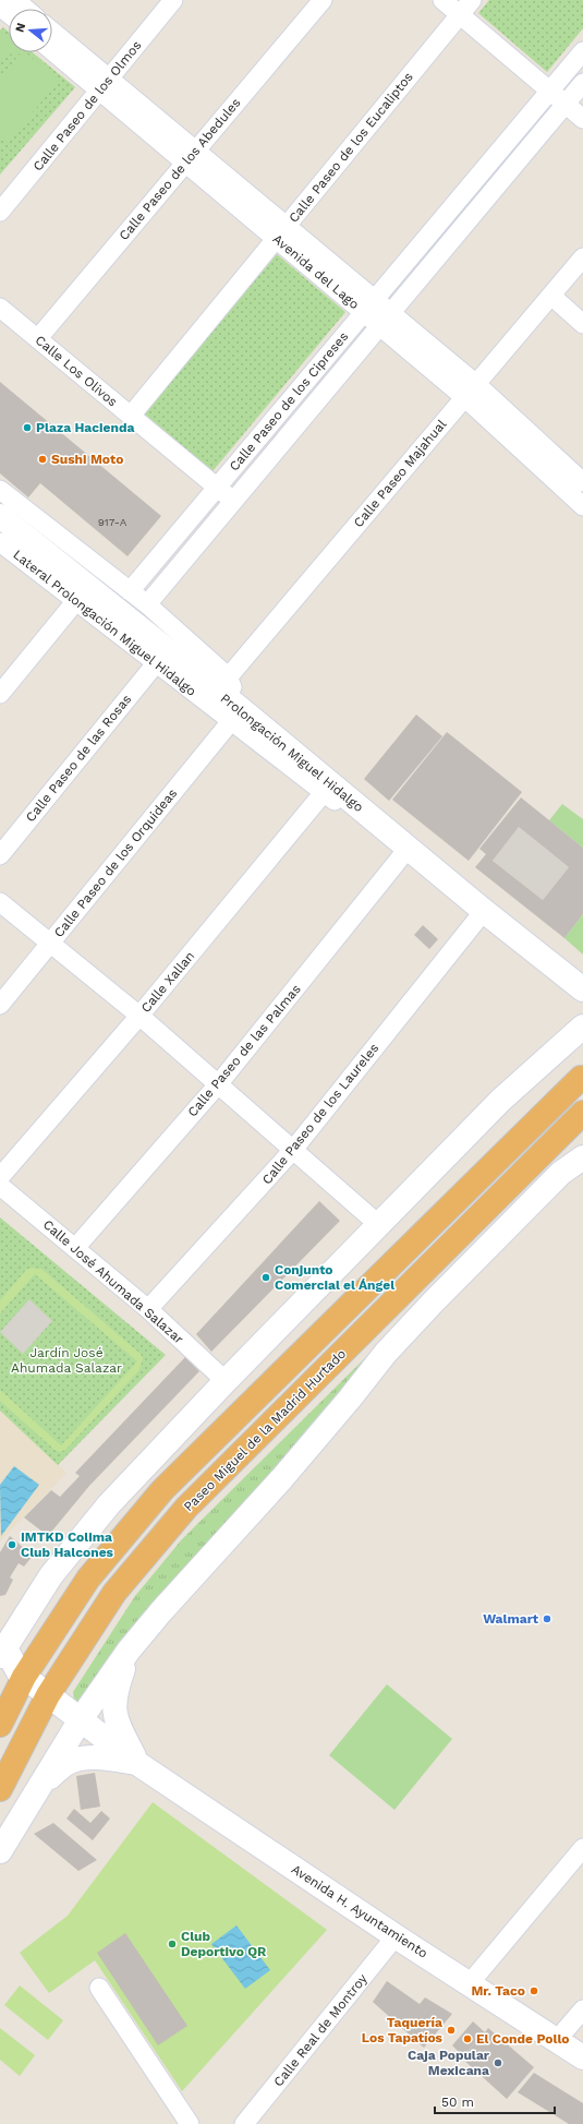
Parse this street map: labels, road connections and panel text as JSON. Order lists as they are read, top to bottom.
{
  "streets": {
    "highway": ["Paseo Miguel de la Madrid Hurtado"],
    "street": [
      "Calle Paseo de los Olmos",
      "Calle Paseo de los Eucaliptos",
      "Calle Paseo de los Abedules",
      "Avenida del Lago",
      "Calle Los Olivos",
      "Calle Paseo de los Cipreses",
      "Calle Paseo Majahual",
      "Lateral Prolongación Miguel Hidalgo",
      "Prolongación Miguel Hidalgo",
      "Calle Paseo de las Rosas",
      "Calle Paseo de los Orquideas",
      "Calle Xallan",
      "Calle Paseo de las Palmas",
      "Calle Paseo de los Laureles",
      "Calle José Ahumada Salazar",
      "Avenida H. Ayuntamiento",
      "Calle Real de Montroy"
    ]
  },
  "crossings": [
    ["Calle Paseo de los Olmos", "Avenida del Lago"],
    ["Calle Paseo de los Eucaliptos", "Avenida del Lago"],
    ["Calle Paseo de los Eucaliptos", "Calle Los Olivos"],
    ["Calle Paseo de los Abedules", "Avenida del Lago"],
    ["Calle Paseo de los Abedules", "Calle Los Olivos"],
    ["Avenida del Lago", "Calle Paseo de los Cipreses"],
    ["Avenida del Lago", "Calle Paseo Majahual"],
    ["Calle Los Olivos", "Calle Paseo de los Cipreses"],
    ["Calle Paseo de los Cipreses", "Lateral Prolongación Miguel Hidalgo"],
    ["Calle Paseo Majahual", "Lateral Prolongación Miguel Hidalgo"],
    ["Calle Paseo Majahual", "Prolongación Miguel Hidalgo"],
    ["Lateral Prolongación Miguel Hidalgo", "Prolongación Miguel Hidalgo"],
    ["Lateral Prolongación Miguel Hidalgo", "Calle Paseo de las Rosas"],
    ["Lateral Prolongación Miguel Hidalgo", "Calle Paseo de los Orquideas"],
    ["Prolongación Miguel Hidalgo", "Calle Paseo de los Orquideas"],
    ["Prolongación Miguel Hidalgo", "Calle Xallan"],
    ["Prolongación Miguel Hidalgo", "Calle Paseo de las Palmas"],
    ["Prolongación Miguel Hidalgo", "Calle Paseo de los Laureles"],
    ["Calle Paseo de las Palmas", "Calle José Ahumada Salazar"],
    ["Calle Paseo de los Laureles", "Calle José Ahumada Salazar"],
    ["Paseo Miguel de la Madrid Hurtado", "Avenida H. Ayuntamiento"],
    ["Avenida H. Ayuntamiento", "Calle Real de Montroy"]
  ],
  "parks": ["Jardín José Ahumada Salazar"],
  "places": [
    "Plaza Hacienda",
    "Sushi Moto",
    "Conjunto Comercial el Ángel",
    "IMTKD Colima Club Halcones",
    "Walmart",
    "Club Deportivo QR",
    "Mr. Taco",
    "Taquería Los Tapatíos",
    "El Conde Pollo",
    "Caja Popular Mexicana"
  ],
  "house_numbers": ["917-A"],
  "scale_bar": "50 m",
  "north": "left"
}
